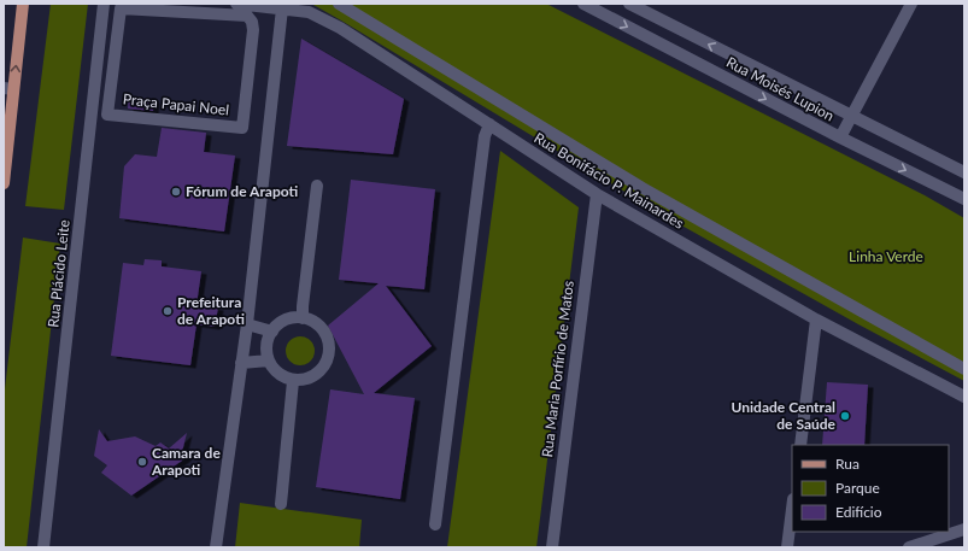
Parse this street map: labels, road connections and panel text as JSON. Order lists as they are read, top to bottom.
{
  "streets": {
    "street": [
      "Rua Moisés Lupion",
      "Praça Papai Noel",
      "Rua Bonifácio P. Mainardes",
      "Rua Plácido Leite",
      "Rua Maria Porfírio de Matos"
    ]
  },
  "crossings": [
    ["Rua Bonifácio P. Mainardes", "Rua Maria Porfírio de Matos"]
  ],
  "parks": ["Linha Verde"],
  "places": [
    "Fórum de Arapoti",
    "Prefeitura de Arapoti",
    "Unidade Central de Saúde",
    "Camara de Arapoti"
  ],
  "legend": ["Rua", "Parque", "Edifício"]
}
